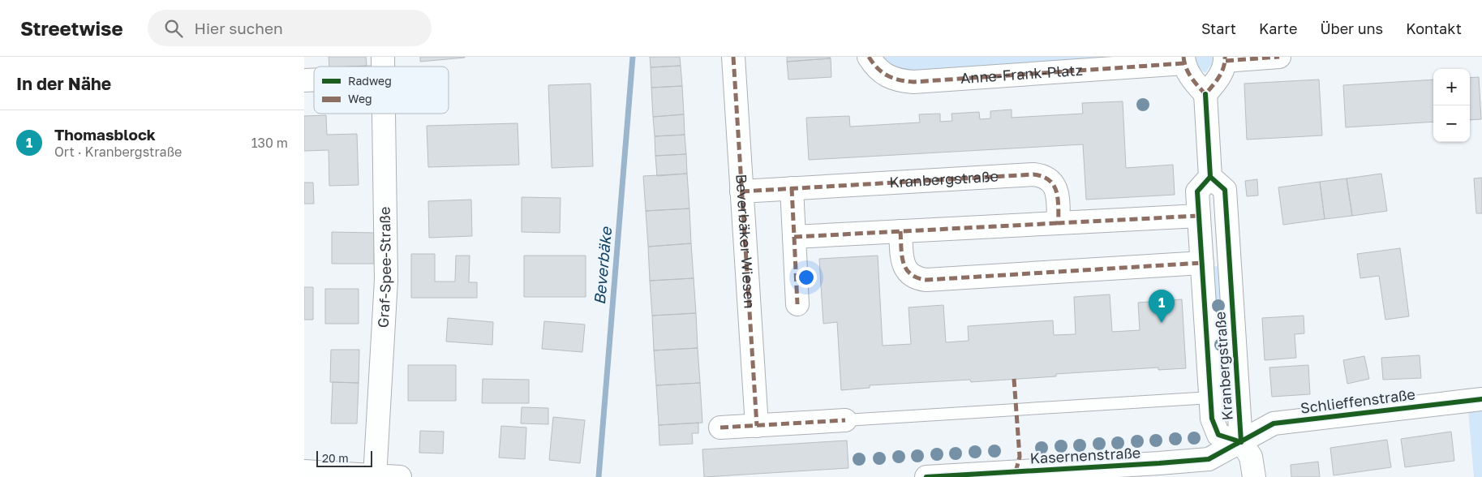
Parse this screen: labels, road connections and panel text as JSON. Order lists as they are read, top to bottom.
{
  "streets": {
    "street": [
      "Anne-Frank-Platz",
      "Kranbergstraße",
      "Beverbäker Wiesen",
      "Graf-Spee-Straße",
      "Schlieffenstraße",
      "Kasernenstraße"
    ]
  },
  "crossings": [
    ["Kranbergstraße", "Beverbäker Wiesen"],
    ["Kranbergstraße", "Schlieffenstraße"],
    ["Kranbergstraße", "Kasernenstraße"],
    ["Schlieffenstraße", "Kasernenstraße"]
  ],
  "water": ["Beverbäke"],
  "legend": ["Radweg", "Weg"],
  "scale_bar": "20 m",
  "page": {
    "header": "Streetwise",
    "search": "Hier suchen",
    "nav": [
      "Start",
      "Karte",
      "Über uns",
      "Kontakt"
    ],
    "heading": "In der Nähe",
    "map_buttons": ["+", "−"],
    "list": [
      {
        "mark": "1",
        "name": "Thomasblock",
        "note": "Ort · Kranbergstraße",
        "value": "130 m"
      }
    ],
    "pins": "1",
    "scale": "20 m"
  }
}
